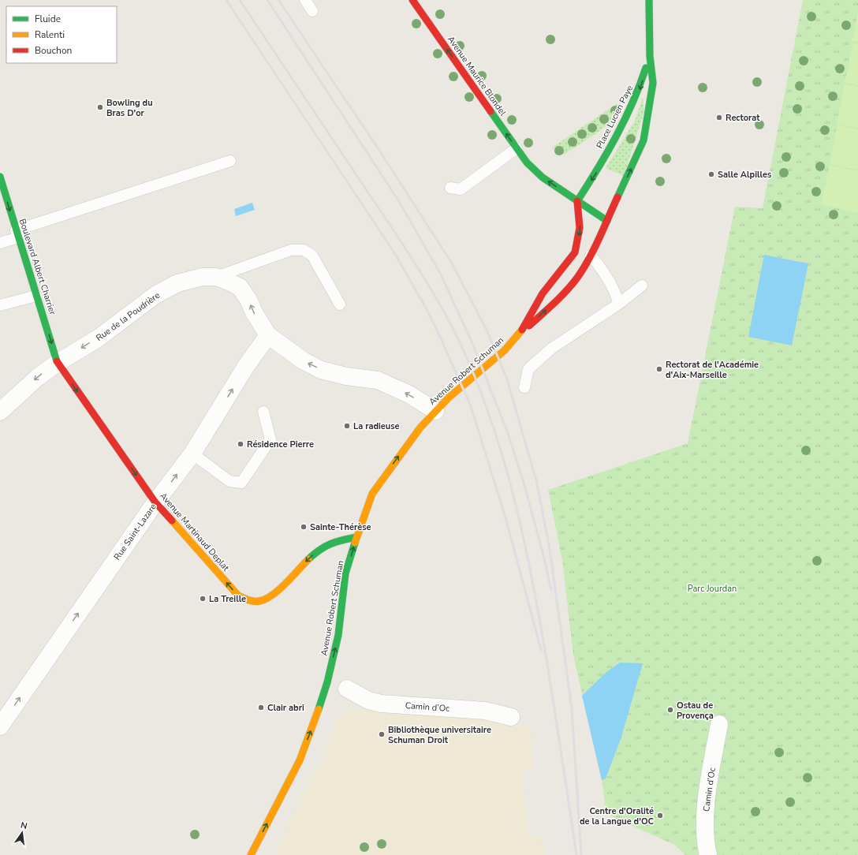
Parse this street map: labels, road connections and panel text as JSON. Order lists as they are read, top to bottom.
{
  "streets": {
    "street": [
      "Avenue Maurice Blondel",
      "Place Lucien Paye",
      "Boulevard Albert Charrier",
      "Rue de la Poudrière",
      "Avenue Robert Schuman",
      "Rue Saint-Lazare",
      "Avenue Martinaud Deplat",
      "Camin d’Oc"
    ]
  },
  "crossings": [
    ["Avenue Maurice Blondel", "Place Lucien Paye"],
    ["Avenue Maurice Blondel", "Avenue Robert Schuman"],
    ["Place Lucien Paye", "Avenue Robert Schuman"],
    ["Boulevard Albert Charrier", "Rue de la Poudrière"],
    ["Boulevard Albert Charrier", "Avenue Martinaud Deplat"],
    ["Rue de la Poudrière", "Avenue Robert Schuman"],
    ["Rue de la Poudrière", "Rue Saint-Lazare"],
    ["Rue de la Poudrière", "Avenue Martinaud Deplat"],
    ["Avenue Robert Schuman", "Avenue Martinaud Deplat"],
    ["Rue Saint-Lazare", "Avenue Martinaud Deplat"]
  ],
  "one_way": [
    "Avenue Maurice Blondel",
    "Boulevard Albert Charrier",
    "Rue de la Poudrière",
    "Rue Saint-Lazare"
  ],
  "parks": ["Parc Jourdan"],
  "places": [
    "Bowling du Bras D'or",
    "Rectorat",
    "Salle Alpilles",
    "Rectorat de l'Académie d'Aix-Marseille",
    "La radieuse",
    "Résidence Pierre",
    "Sainte-Thérèse",
    "La Treille",
    "Clair abri",
    "Ostau de Provença",
    "Bibliothèque universitaire Schuman Droit",
    "Centre d'Oralité de la Langue d'OC"
  ],
  "legend": ["Fluide", "Ralenti", "Bouchon"],
  "north": "top"
}
